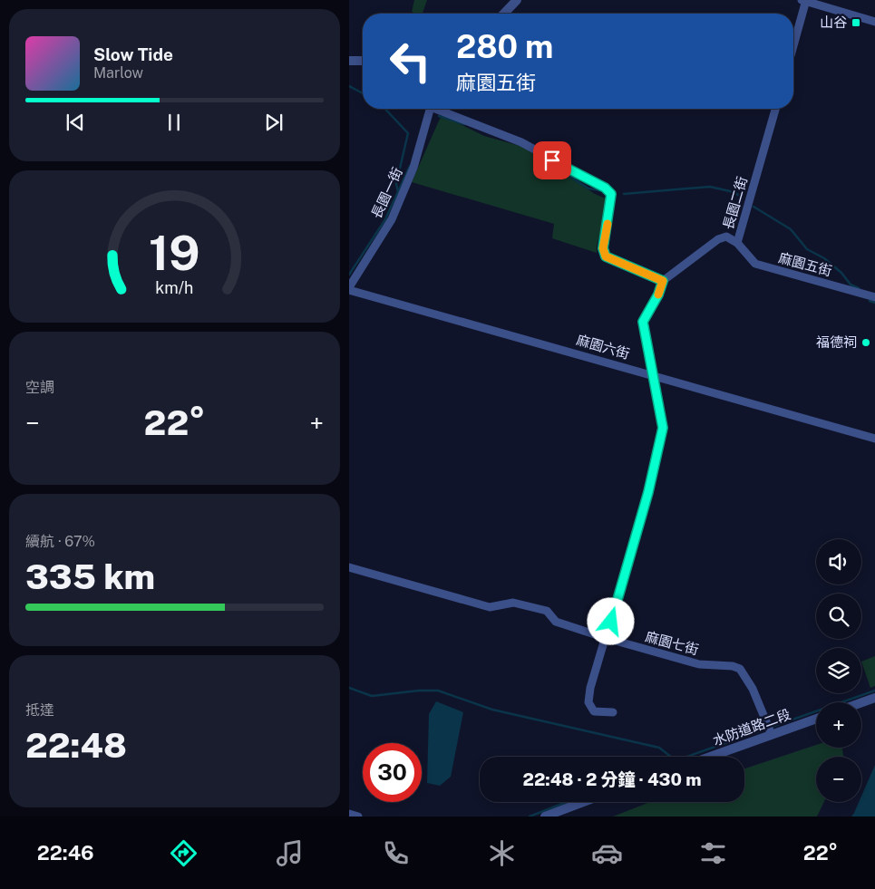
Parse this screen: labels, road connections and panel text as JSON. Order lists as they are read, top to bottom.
{
  "streets": {
    "street": [
      "長園一街",
      "長園二街",
      "麻園五街",
      "麻園六街",
      "麻園七街",
      "水防道路二段"
    ]
  },
  "crossings": [
    ["長園一街", "麻園六街"],
    ["長園二街", "麻園五街"],
    ["麻園七街", "水防道路二段"]
  ],
  "places": {
    "transit": ["山谷"],
    "other": ["福德祠"]
  },
  "page": {
    "turn": ["280 m", "麻園五街"],
    "song": ["Slow Tide", "Marlow"],
    "tile": [
      "空調",
      ["續航 · 67%", "335 km"],
      ["抵達", "22:48"]
    ],
    "heat": ["−", "22°", "+"],
    "map_buttons": ["+", "−"],
    "limit": "30",
    "trip": "22:48 · 2 分鐘 · 430 m",
    "tabs": ["22:46", "22°"],
    "gauge": ["19", "km/h"]
  }
}
